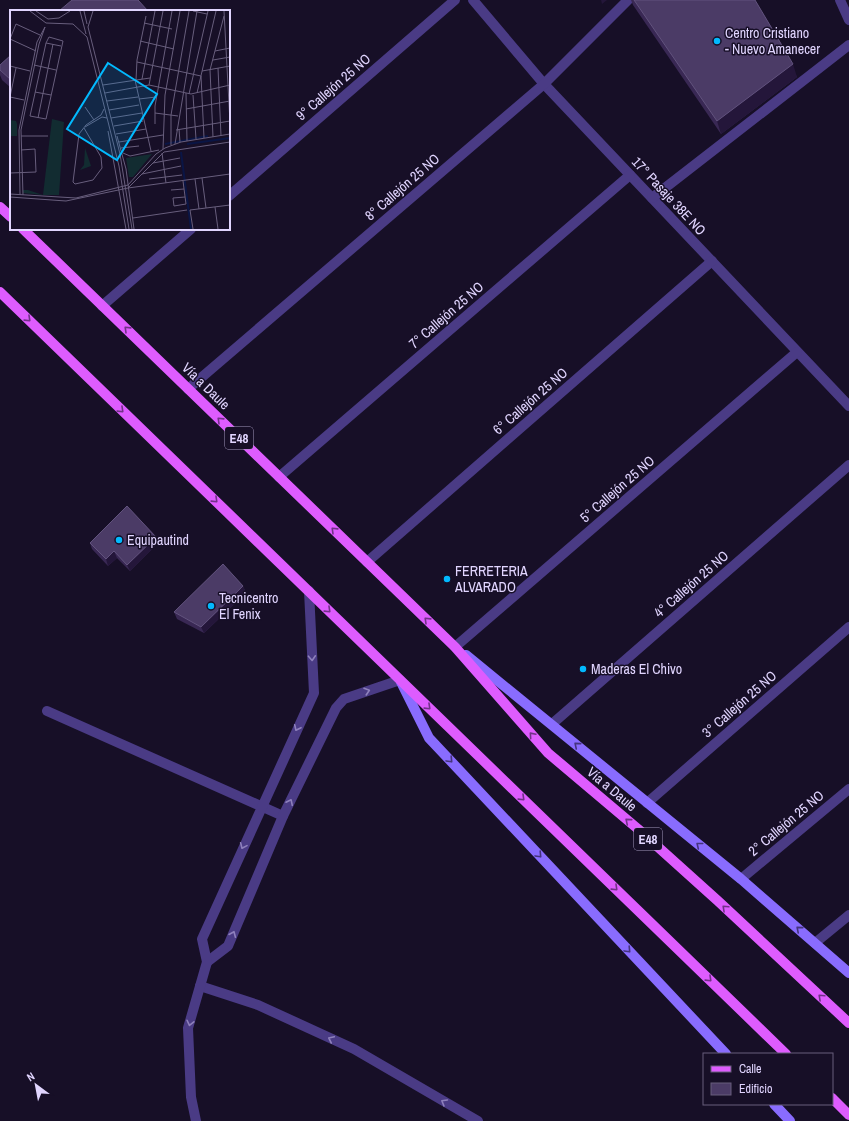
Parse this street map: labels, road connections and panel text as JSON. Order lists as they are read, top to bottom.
{
  "streets": {
    "main road": ["Vía a Daule", "E48"],
    "street": [
      "9° Callejón 25 NO",
      "8° Callejón 25 NO",
      "17° Pasaje 38E NO",
      "7° Callejón 25 NO",
      "6° Callejón 25 NO",
      "5° Callejón 25 NO",
      "4° Callejón 25 NO",
      "3° Callejón 25 NO",
      "2° Callejón 25 NO"
    ]
  },
  "crossings": [
    ["8° Callejón 25 NO", "17° Pasaje 38E NO"],
    ["8° Callejón 25 NO", "Vía a Daule"],
    ["17° Pasaje 38E NO", "7° Callejón 25 NO"],
    ["17° Pasaje 38E NO", "6° Callejón 25 NO"],
    ["17° Pasaje 38E NO", "5° Callejón 25 NO"],
    ["7° Callejón 25 NO", "Vía a Daule"],
    ["Vía a Daule", "6° Callejón 25 NO"],
    ["Vía a Daule", "5° Callejón 25 NO"],
    ["Vía a Daule", "4° Callejón 25 NO"],
    ["Vía a Daule", "3° Callejón 25 NO"],
    ["Vía a Daule", "2° Callejón 25 NO"]
  ],
  "places": [
    "Centro Cristiano - Nuevo Amanecer",
    "Equipautind",
    "FERRETERIA ALVARADO",
    "Tecnicentro El Fenix",
    "Maderas El Chivo"
  ],
  "legend": ["Calle", "Edificio"],
  "north": "top left"
}
